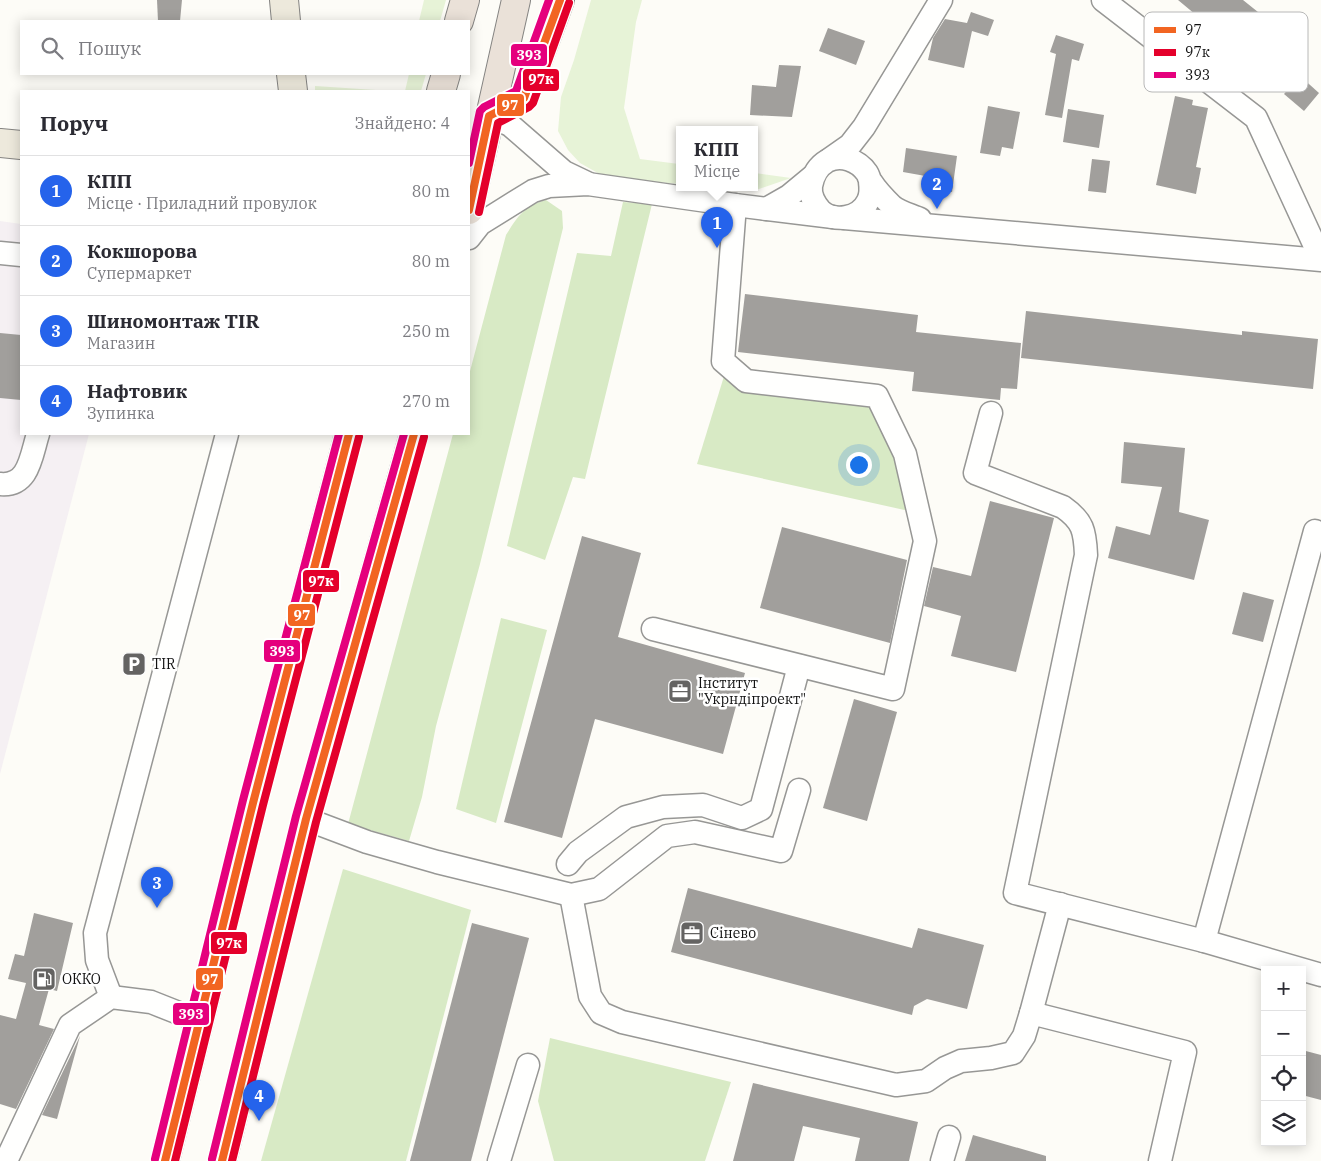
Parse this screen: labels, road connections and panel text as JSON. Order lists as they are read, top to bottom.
{
  "places": {
    "parking": ["TIR"],
    "office": ["Інститут \"Укрндіпроект\"", "Сінево"],
    "fuel station": ["ОККО"]
  },
  "lines": ["transit line 97", "transit line 393", "transit line 97к"],
  "legend": ["97", "97к", "393"],
  "page": {
    "search": "Пошук",
    "heading": ["Поруч", "Знайдено: 4"],
    "popup": ["КПП", "Місце"],
    "list": [
      {
        "mark": "1",
        "name": "КПП",
        "note": "Місце · Приладний провулок",
        "value": "80 m"
      },
      {
        "mark": "2",
        "name": "Кокшорова",
        "note": "Супермаркет",
        "value": "80 m"
      },
      {
        "mark": "3",
        "name": "Шиномонтаж TIR",
        "note": "Магазин",
        "value": "250 m"
      },
      {
        "mark": "4",
        "name": "Нафтовик",
        "note": "Зупинка",
        "value": "270 m"
      }
    ],
    "pins": [
      "2",
      "1",
      "3",
      "4"
    ],
    "map_buttons": ["+", "−"]
  }
}
